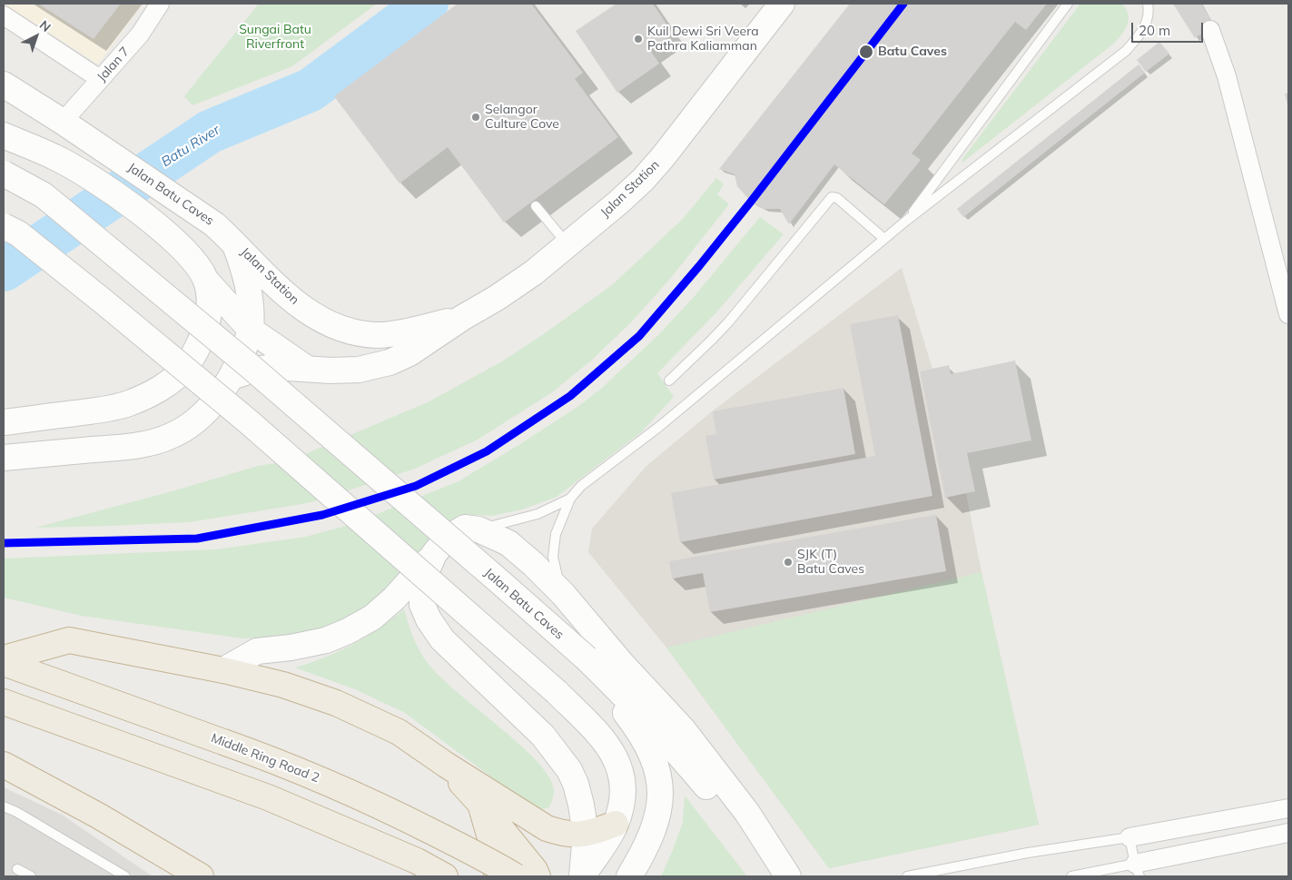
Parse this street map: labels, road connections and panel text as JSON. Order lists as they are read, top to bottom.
{
  "streets": {
    "highway": ["Middle Ring Road 2"],
    "main road": ["Jalan Station", "Jalan Batu Caves"],
    "street": ["Jalan 7"]
  },
  "crossings": [
    ["Jalan 7", "Jalan Batu Caves"],
    ["Jalan Station", "Jalan Batu Caves"]
  ],
  "water": ["Batu River"],
  "parks": ["Sungai Batu Riverfront"],
  "places": [
    "Kuil Dewi Sri Veera Pathra Kaliamman",
    "Batu Caves",
    "Selangor Culture Cove",
    "SJK (T) Batu Caves"
  ],
  "scale_bar": "20 m",
  "north": "top right"
}
